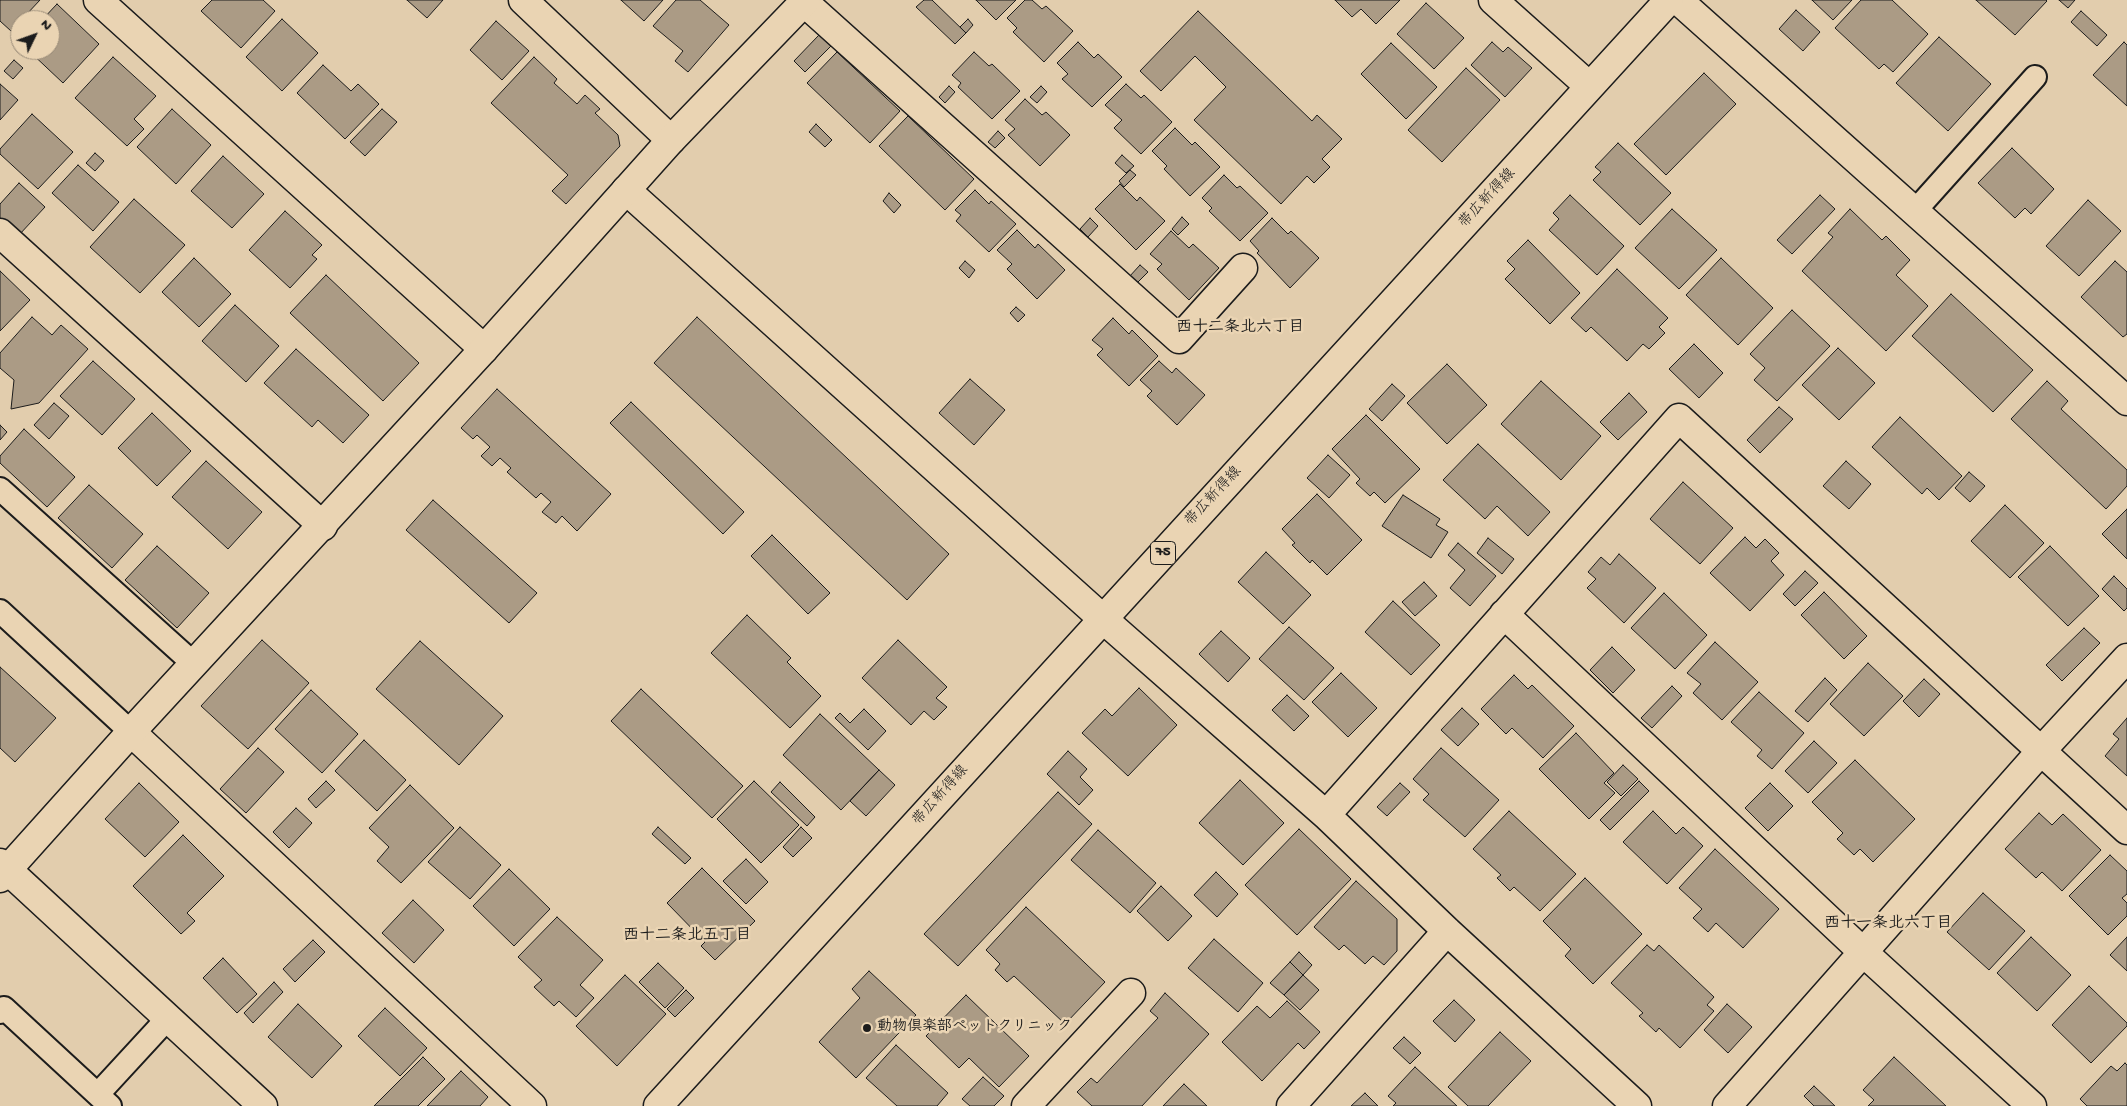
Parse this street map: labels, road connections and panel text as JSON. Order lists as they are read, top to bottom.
{
  "streets": {
    "street": ["帯広新得線", "75"]
  },
  "districts": ["西十二条北六丁目", "西十一条北六丁目", "西十二条北五丁目"],
  "places": ["動物倶楽部ペットクリニック"],
  "north": "top right"
}
